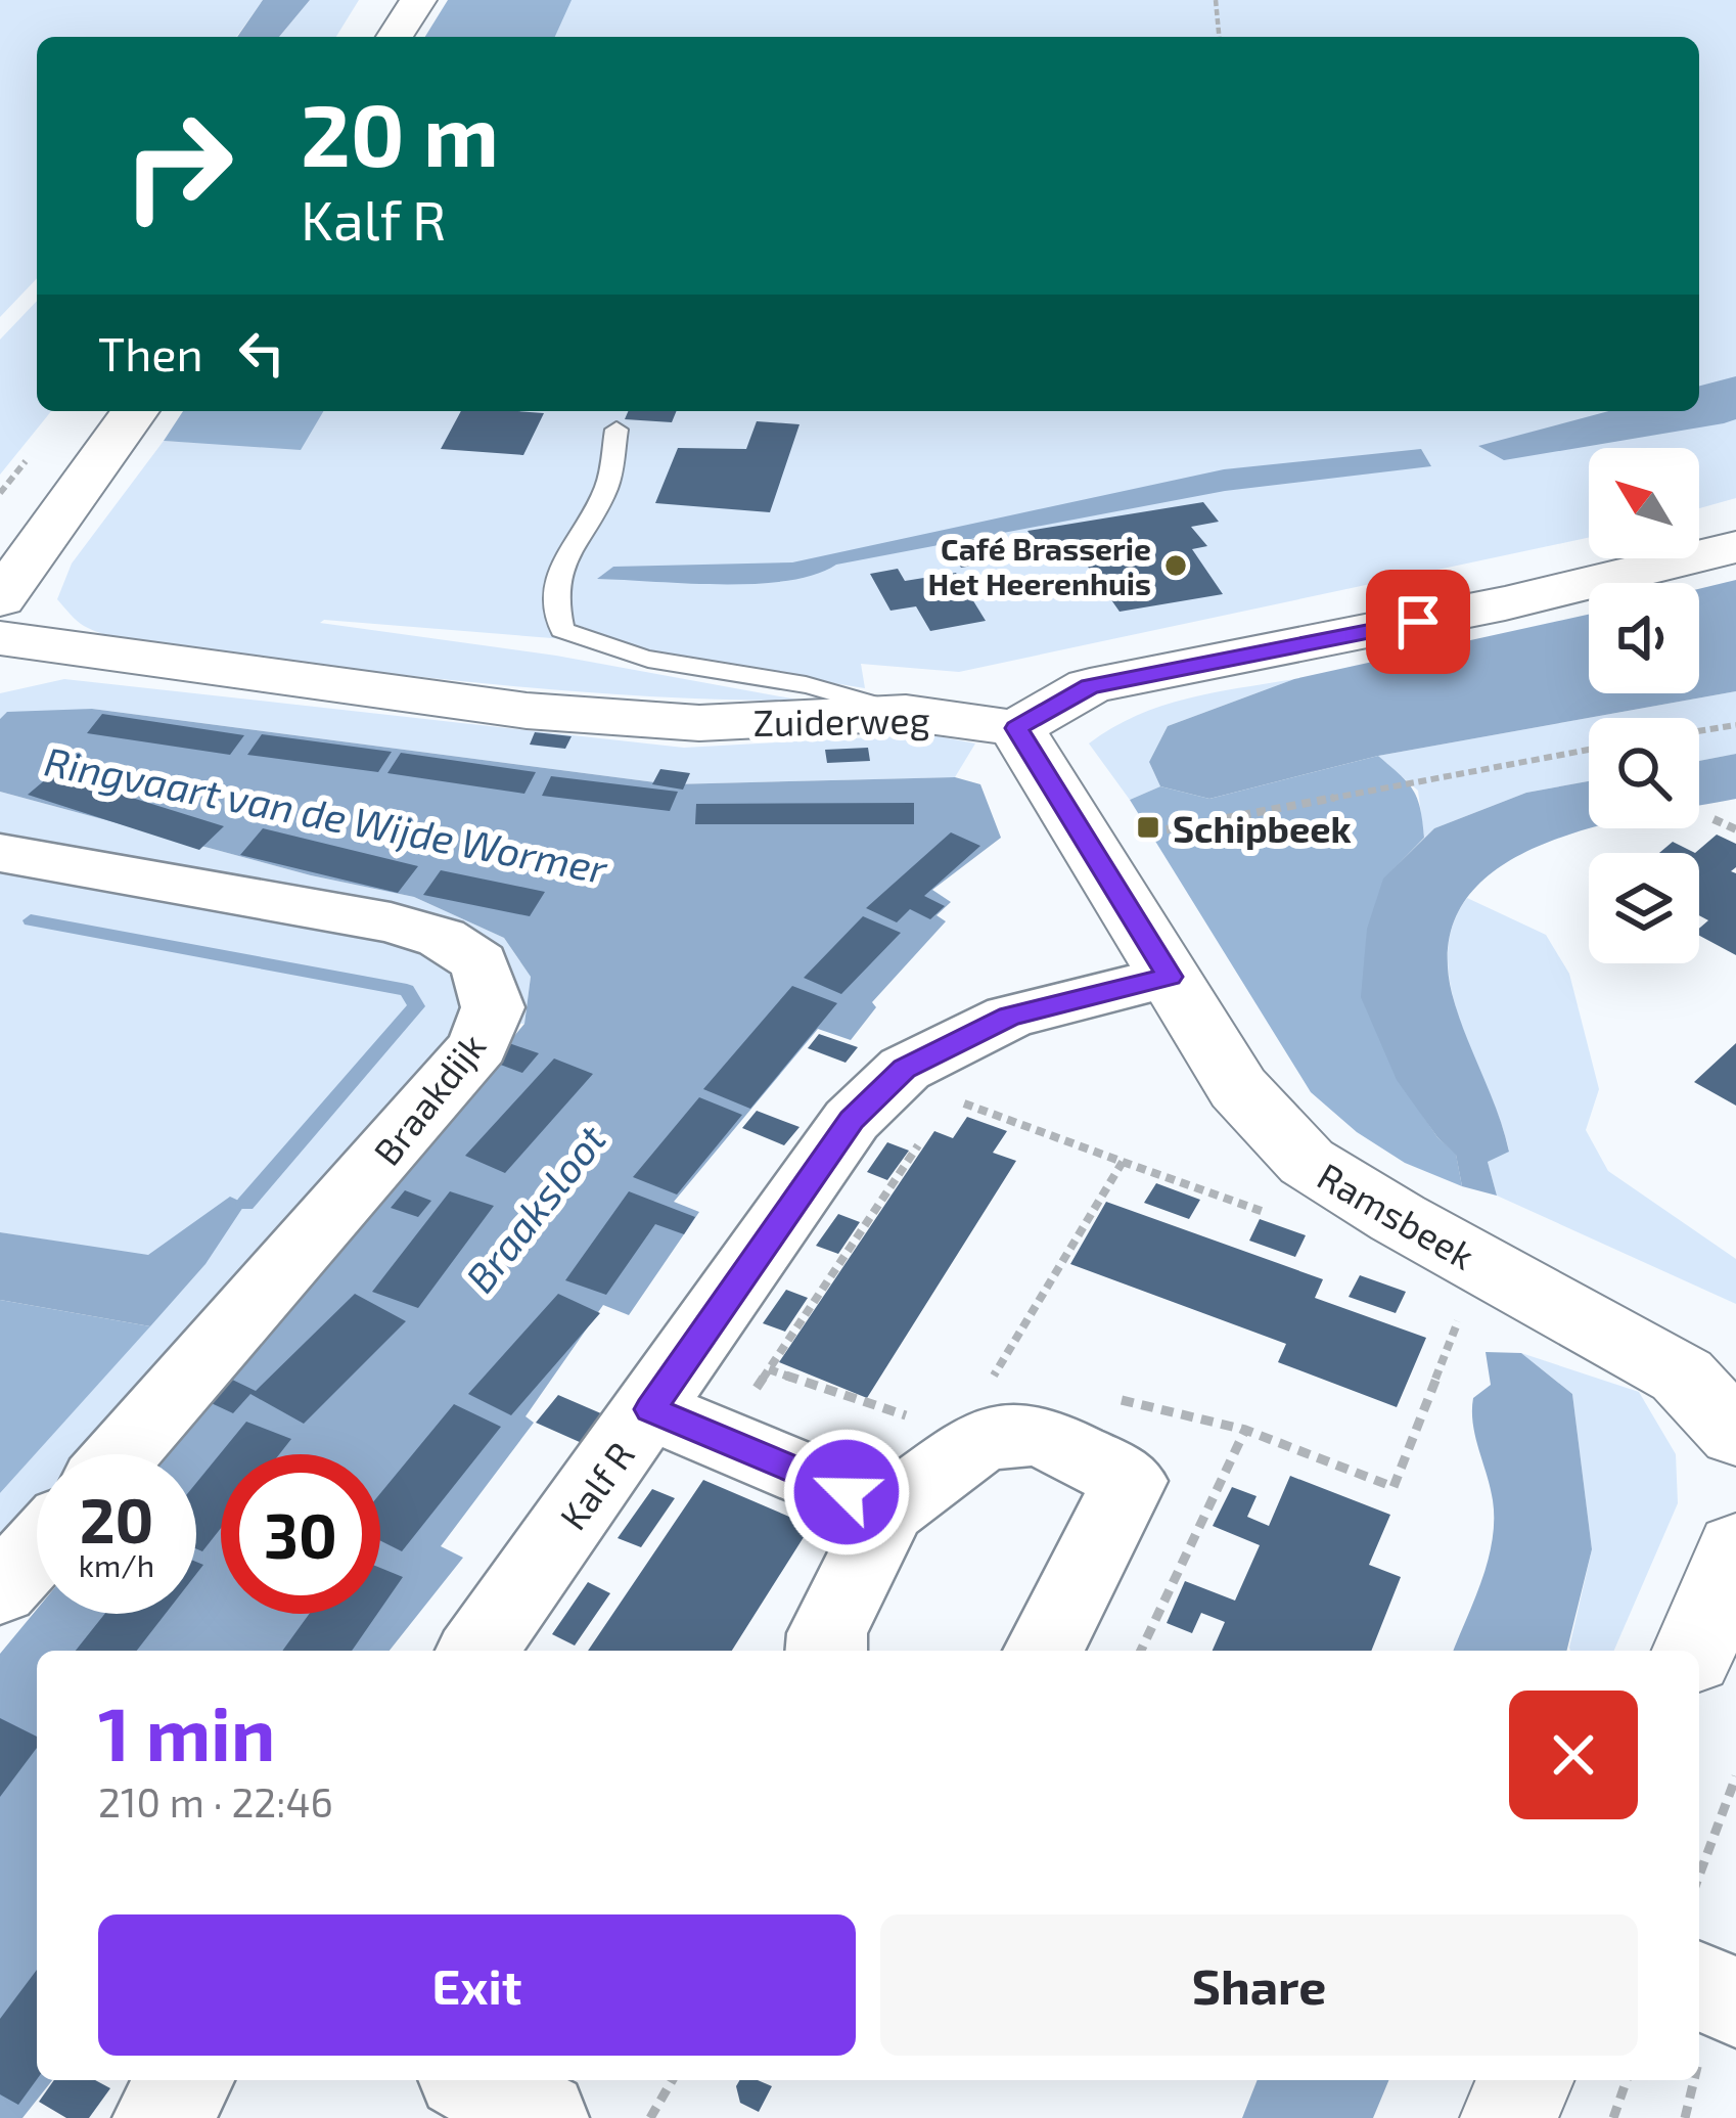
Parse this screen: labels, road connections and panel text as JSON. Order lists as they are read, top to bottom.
{
  "streets": {
    "main road": ["Zuiderweg", "Ramsbeek"],
    "street": ["Braakdijk", "Kalf R"]
  },
  "crossings": [
    ["Zuiderweg", "Ramsbeek"],
    ["Ramsbeek", "Kalf R"]
  ],
  "water": ["Ringvaart van de Wijde Wormer", "Braaksloot"],
  "places": {
    "other": ["Café Brasserie Het Heerenhuis"],
    "transit": ["Schipbeek"]
  },
  "north": "top left",
  "page": {
    "turn": ["20 m", "Kalf R"],
    "then": "Then",
    "speed": "20 km/h",
    "limit": "30",
    "heading": ["1 min", "210 m · 22:46"],
    "buttons": ["Exit", "Share"]
  }
}
